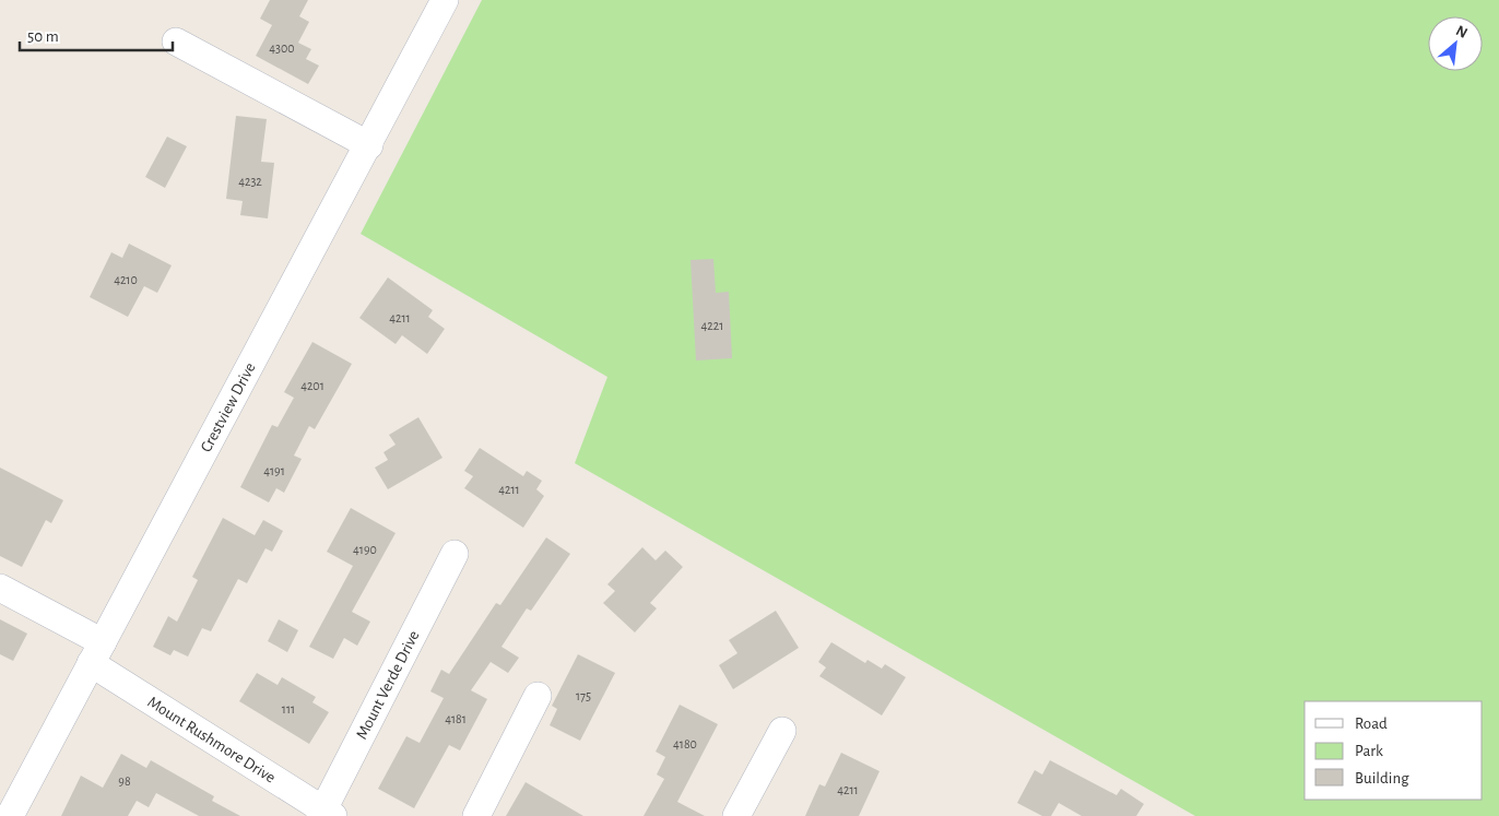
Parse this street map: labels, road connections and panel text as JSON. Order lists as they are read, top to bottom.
{
  "streets": {
    "street": ["Crestview Drive", "Mount Verde Drive", "Mount Rushmore Drive"]
  },
  "crossings": [
    ["Crestview Drive", "Mount Rushmore Drive"],
    ["Mount Verde Drive", "Mount Rushmore Drive"]
  ],
  "house_numbers": [
    "4300",
    "4232",
    "4210",
    "4211",
    "4221",
    "4201",
    "4191",
    "4211",
    "4190",
    "175",
    "111",
    "4181",
    "4180",
    "98",
    "4211"
  ],
  "legend": ["Road", "Park", "Building"],
  "scale_bar": "50 m",
  "north": "top right"
}
